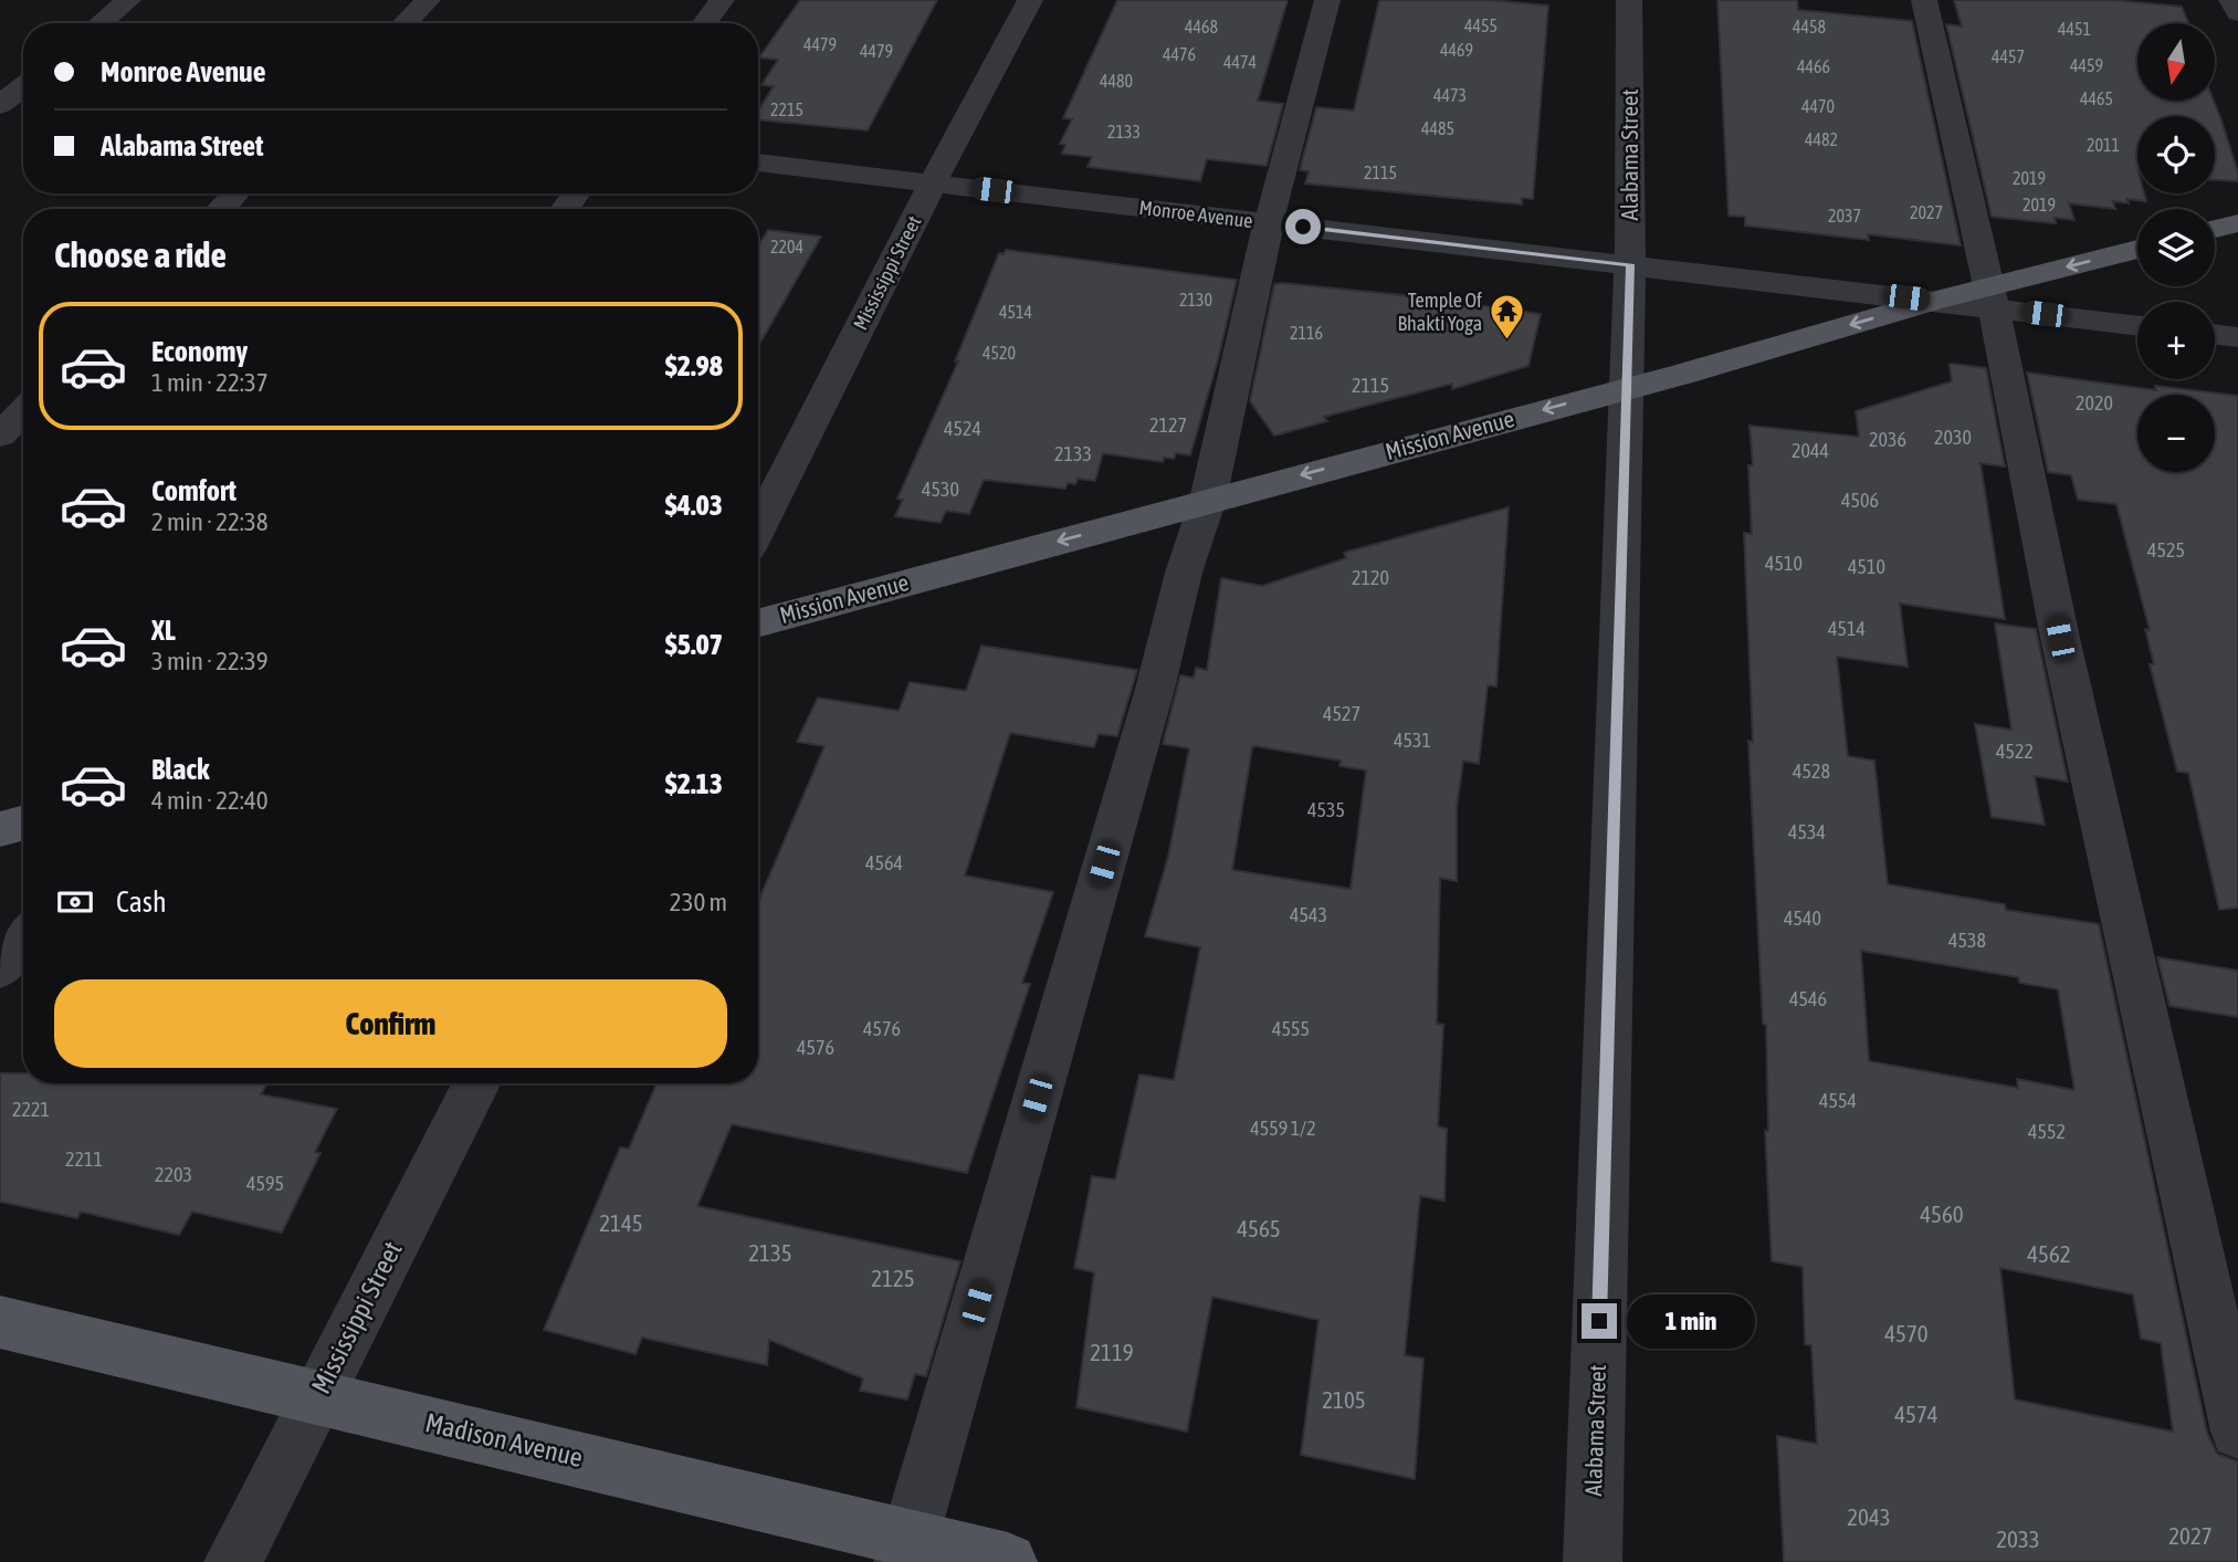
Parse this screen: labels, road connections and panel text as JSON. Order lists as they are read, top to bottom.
{
  "streets": {
    "main road": ["Mission Avenue", "Madison Avenue"],
    "street": ["Alabama Street", "Monroe Avenue", "Mississippi Street"]
  },
  "crossings": [
    ["Alabama Street", "Monroe Avenue"],
    ["Alabama Street", "Mission Avenue"],
    ["Monroe Avenue", "Mississippi Street"],
    ["Monroe Avenue", "Mission Avenue"],
    ["Mississippi Street", "Madison Avenue"]
  ],
  "one_way": ["Mission Avenue"],
  "places": {
    "temple": ["Temple Of Bhakti Yoga"]
  },
  "house_numbers": [
    "4455",
    "4468",
    "4458",
    "4451",
    "4479",
    "4469",
    "4479",
    "4476",
    "4457",
    "4474",
    "4459",
    "4466",
    "4480",
    "4473",
    "4465",
    "4470",
    "2215",
    "4485",
    "2133",
    "4482",
    "2011",
    "2115",
    "2019",
    "2019",
    "2027",
    "2037",
    "2204",
    "2130",
    "4514",
    "2116",
    "4520",
    "2115",
    "2020",
    "2127",
    "4524",
    "2030",
    "2036",
    "2044",
    "2133",
    "4530",
    "4506",
    "4525",
    "4510",
    "4510",
    "2120",
    "4514",
    "4527",
    "4531",
    "4522",
    "4528",
    "4535",
    "4534",
    "4564",
    "4543",
    "4540",
    "4538",
    "4546",
    "4576",
    "4555",
    "4576",
    "4554",
    "2221",
    "4559 1/2",
    "4552",
    "2211",
    "2203",
    "4595",
    "4560",
    "2145",
    "4565",
    "2135",
    "4562",
    "2125",
    "4570",
    "2119",
    "2105",
    "4574",
    "2043",
    "2027",
    "2033"
  ],
  "north": "bottom",
  "page": {
    "map_buttons": ["+", "−"],
    "banner": ["Monroe Avenue", "Alabama Street"],
    "heading": "Choose a ride",
    "list": [
      {
        "name": "Economy",
        "note": "1 min · 22:37",
        "value": "$2.98"
      },
      {
        "name": "Comfort",
        "note": "2 min · 22:38",
        "value": "$4.03"
      },
      {
        "name": "XL",
        "note": "3 min · 22:39",
        "value": "$5.07"
      },
      {
        "name": "Black",
        "note": "4 min · 22:40",
        "value": "$2.13"
      }
    ],
    "pay": ["Cash", "230 m"],
    "buttons": "Confirm",
    "bubble": "1 min"
  }
}
